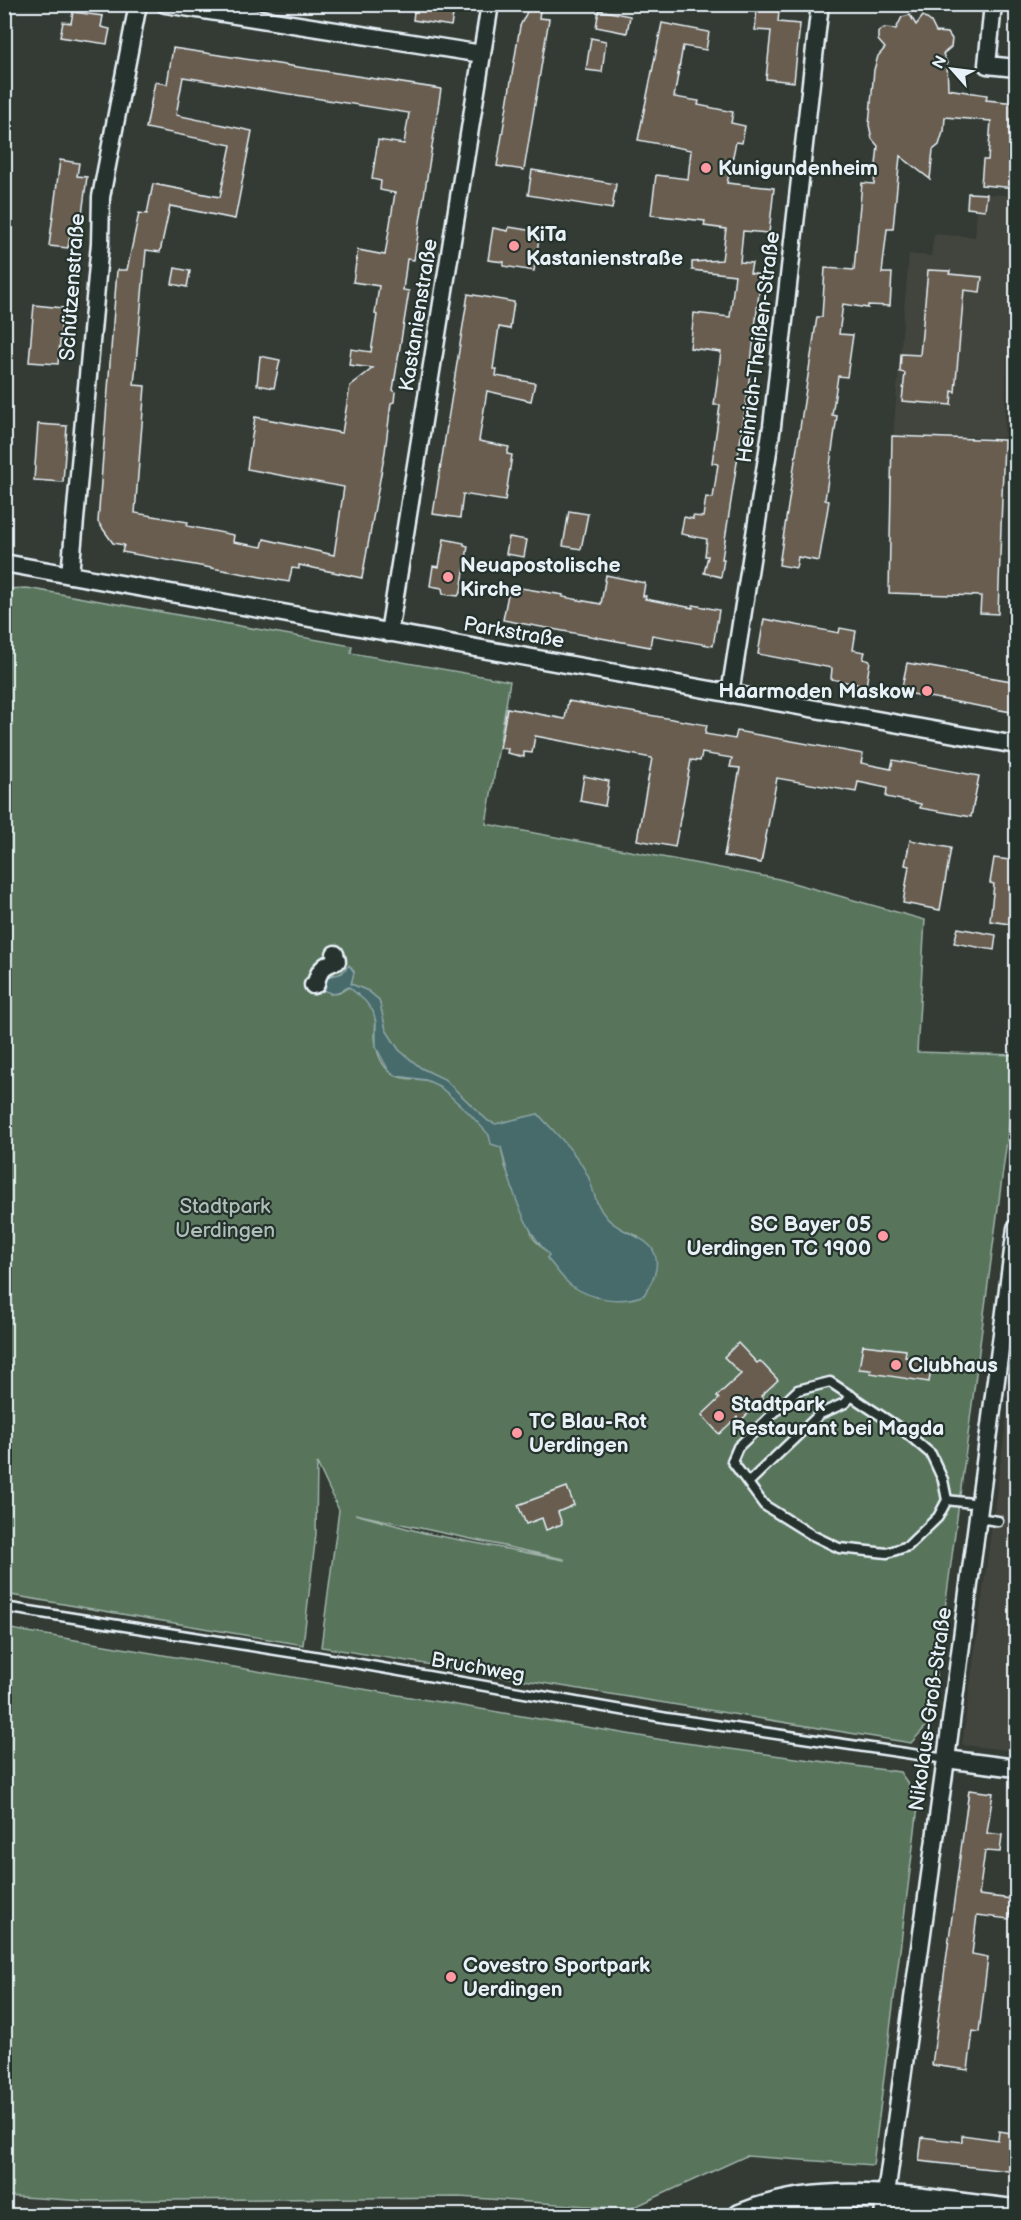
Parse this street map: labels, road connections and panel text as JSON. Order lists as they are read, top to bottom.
{
  "streets": {
    "street": [
      "Schützenstraße",
      "Kastanienstraße",
      "Heinrich-Theißen-Straße",
      "Parkstraße",
      "Nikolaus-Groß-Straße"
    ],
    "lane": ["Bruchweg"]
  },
  "crossings": [
    ["Schützenstraße", "Parkstraße"],
    ["Kastanienstraße", "Parkstraße"],
    ["Heinrich-Theißen-Straße", "Parkstraße"],
    ["Bruchweg", "Nikolaus-Groß-Straße"]
  ],
  "parks": ["Stadtpark Uerdingen"],
  "places": [
    "Kunigundenheim",
    "KiTa Kastanienstraße",
    "Neuapostolische Kirche",
    "Haarmoden Maskow",
    "SC Bayer 05 Uerdingen TC 1900",
    "Clubhaus",
    "Stadtpark Restaurant bei Magda",
    "TC Blau-Rot Uerdingen",
    "Covestro Sportpark Uerdingen"
  ],
  "north": "top left"
}
